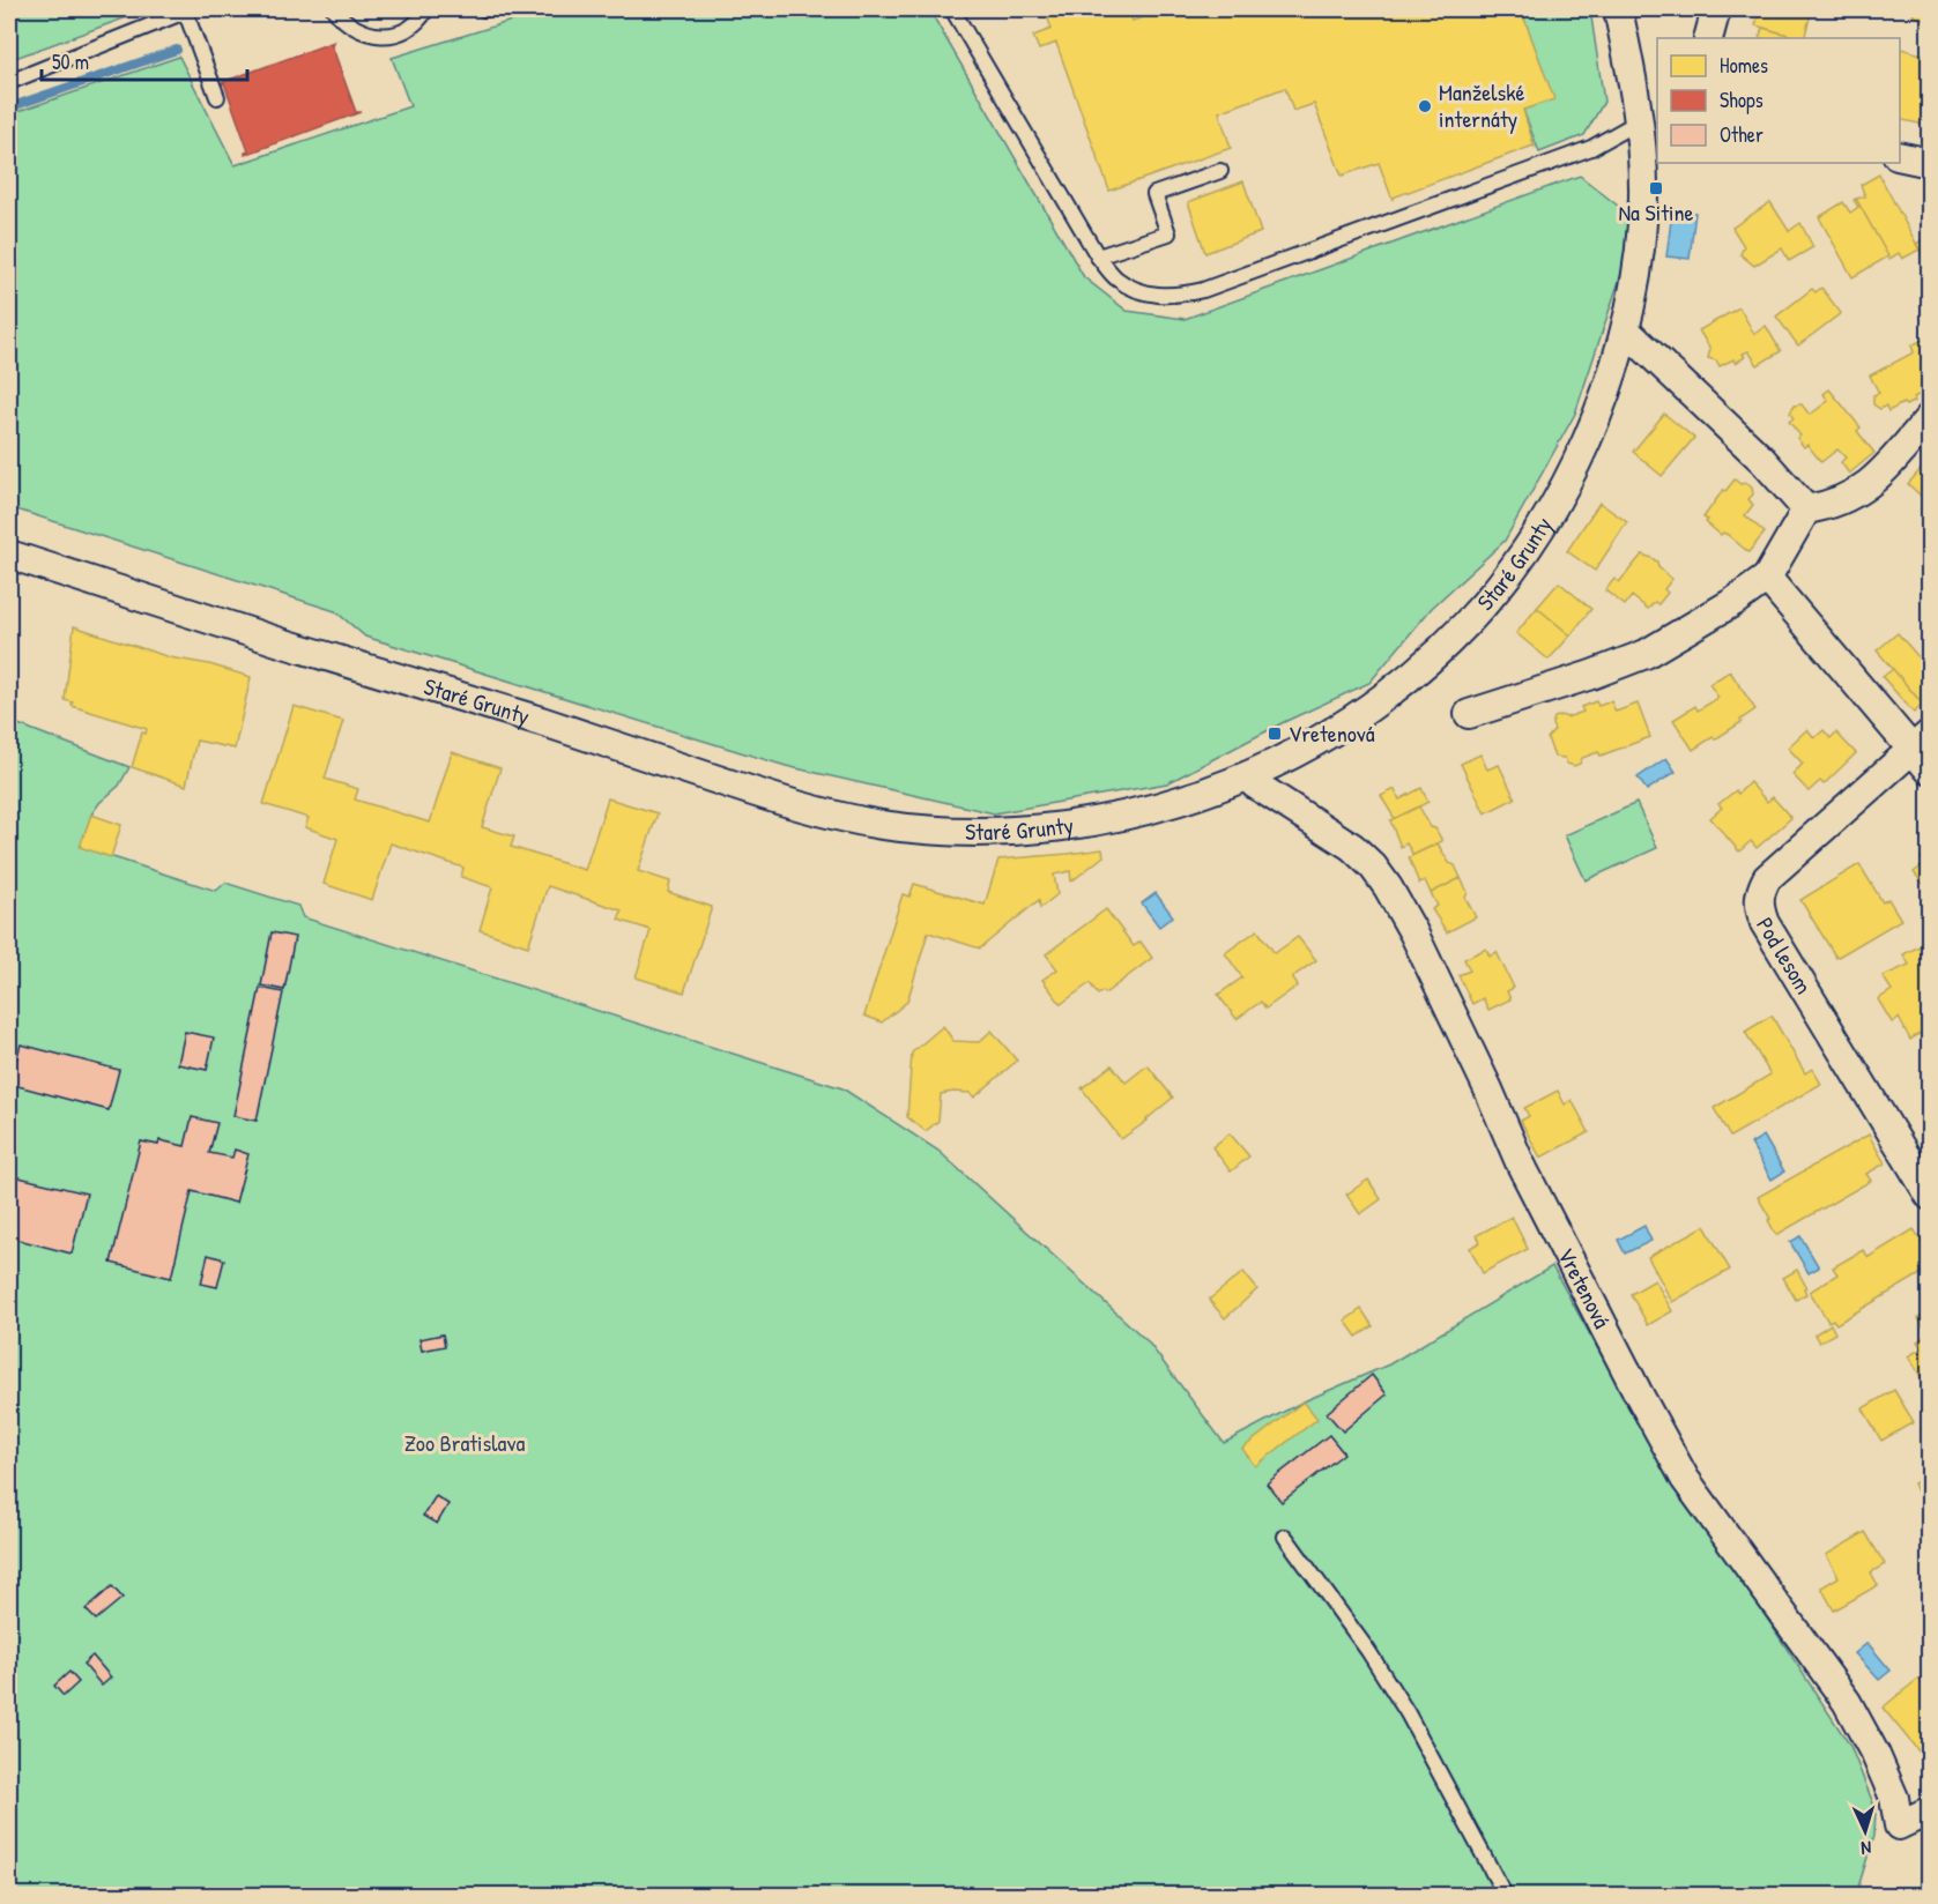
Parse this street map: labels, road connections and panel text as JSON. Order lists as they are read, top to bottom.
{
  "streets": {
    "street": ["Staré Grunty", "Pod lesom", "Vretenová"]
  },
  "crossings": [
    ["Staré Grunty", "Vretenová"]
  ],
  "parks": ["Zoo Bratislava"],
  "places": {
    "other": ["Manželské internáty"],
    "transit": ["Na Sitine", "Vretenová"]
  },
  "legend": ["Homes", "Shops", "Other"],
  "scale_bar": "50 m",
  "north": "bottom"
}
